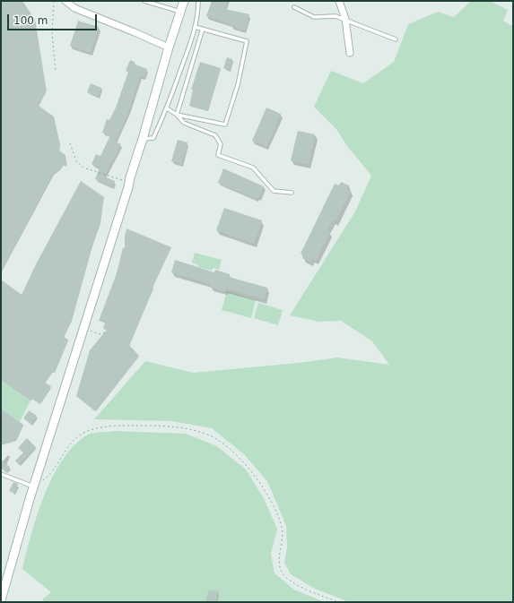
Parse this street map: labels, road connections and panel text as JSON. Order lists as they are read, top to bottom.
{
  "scale_bar": "100 m"
}
